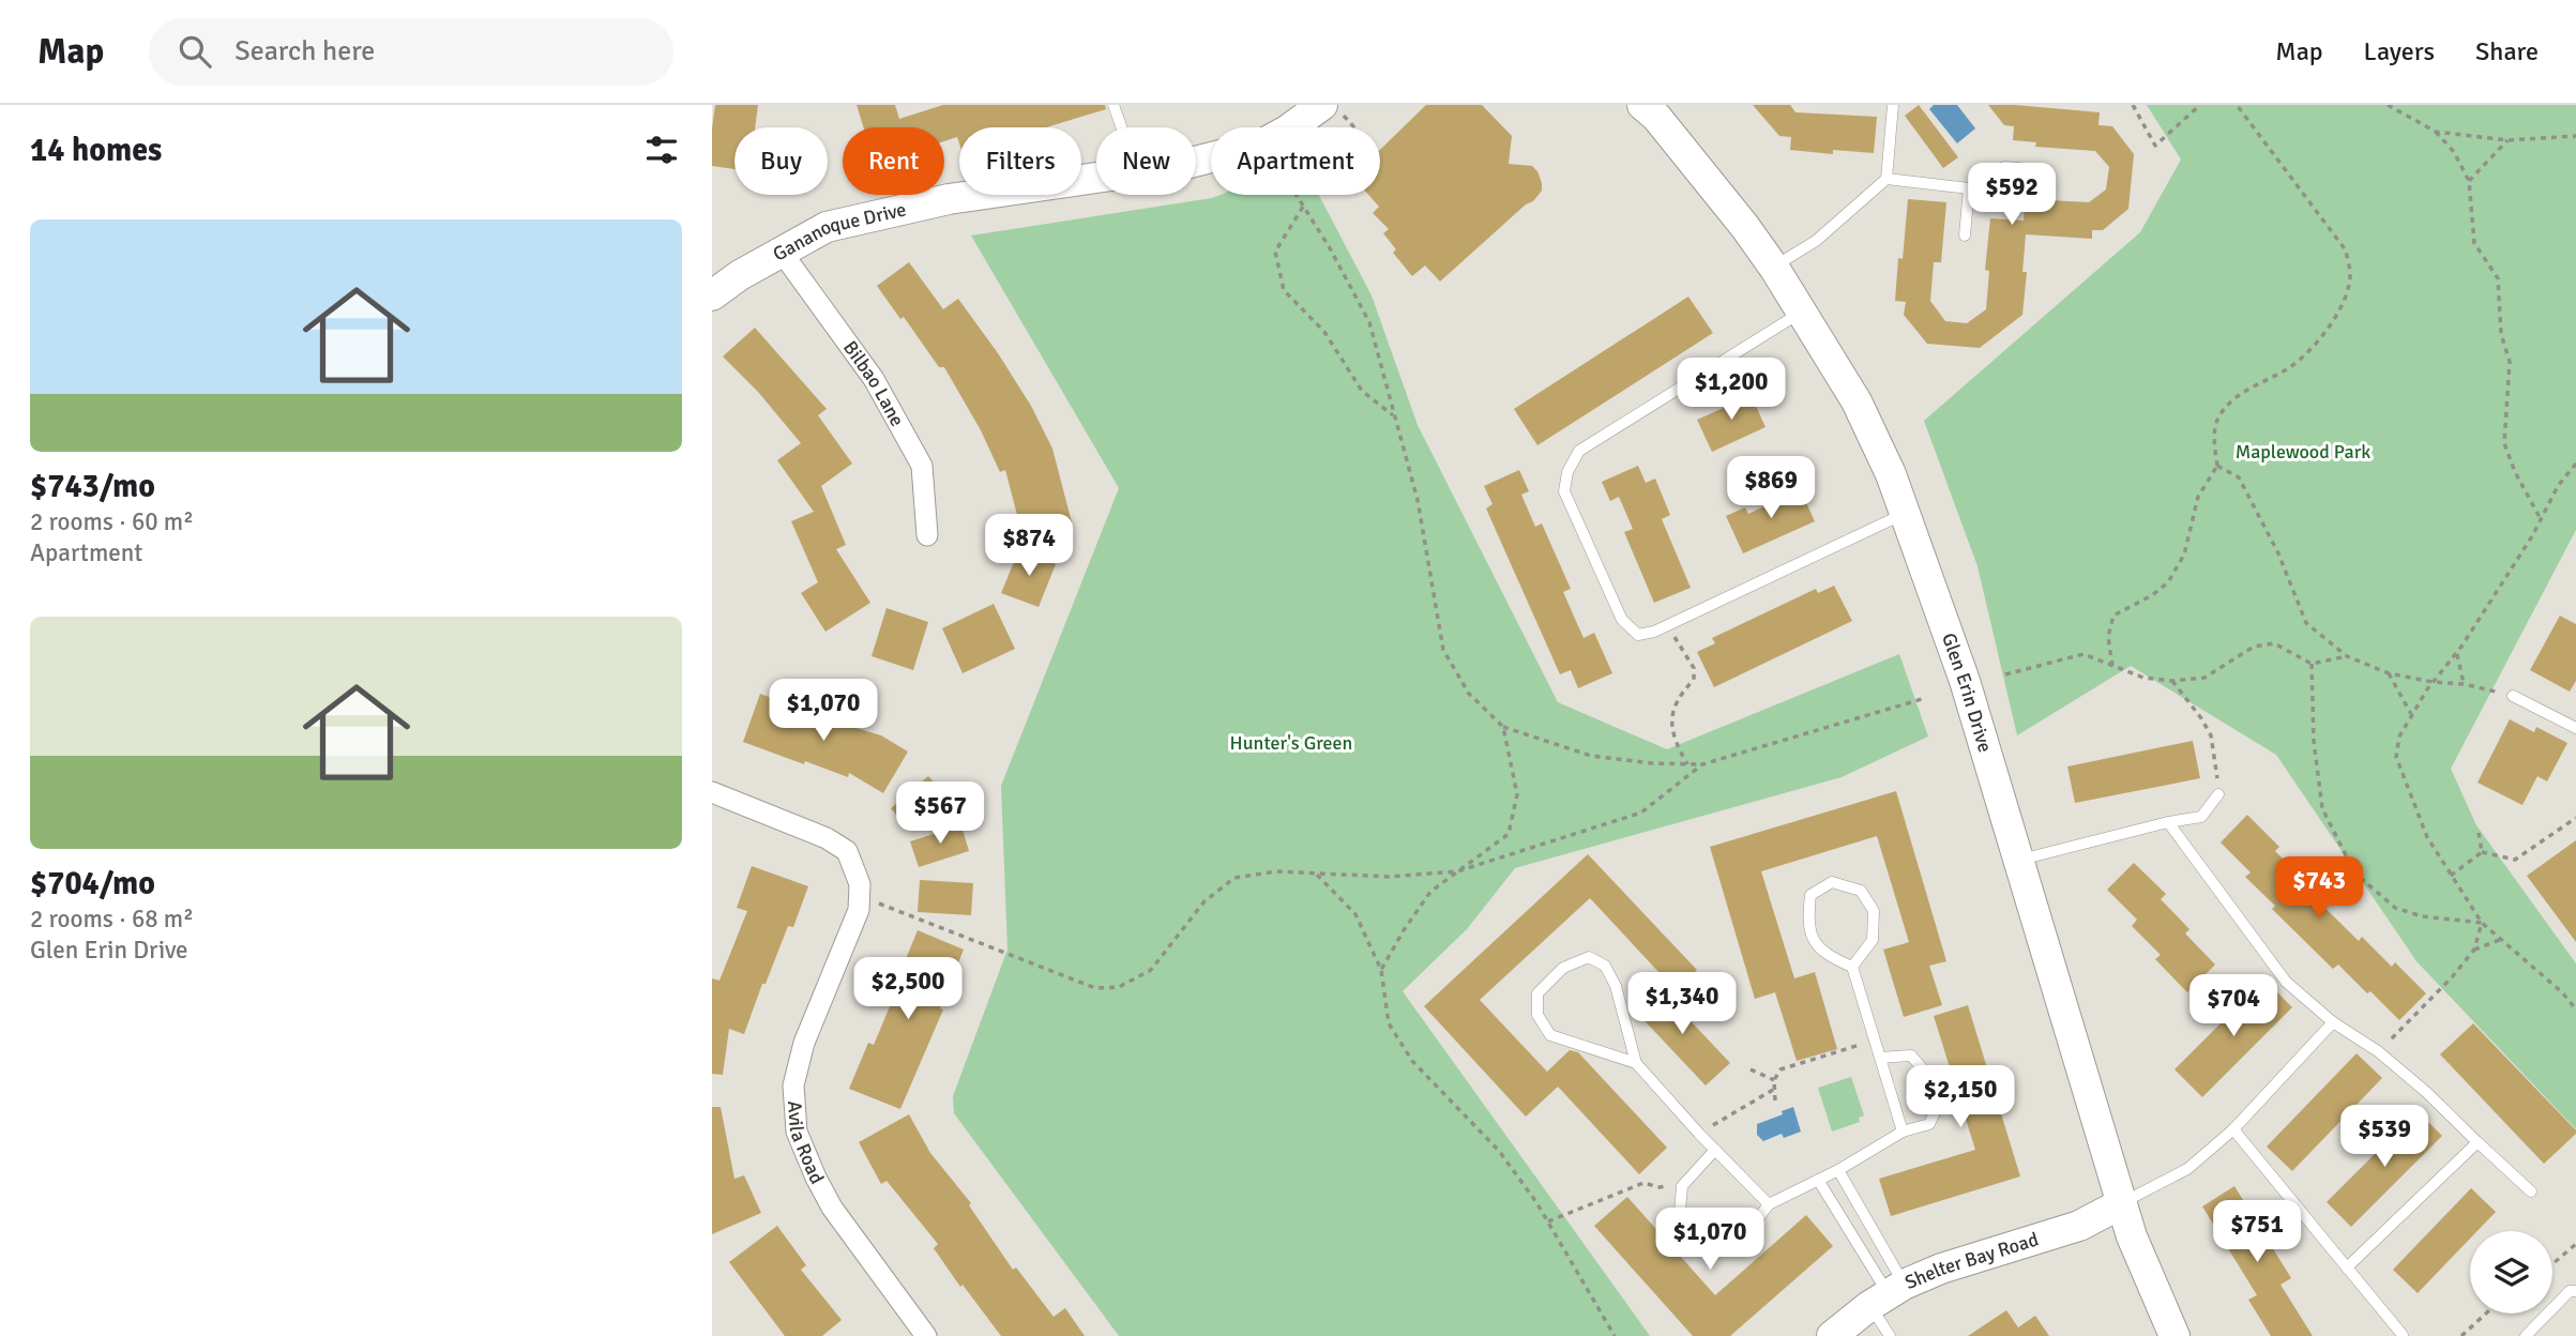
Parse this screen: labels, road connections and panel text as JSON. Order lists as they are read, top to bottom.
{
  "streets": {
    "street": [
      "Gananoque Drive",
      "Bilbao Lane",
      "Glen Erin Drive",
      "Avila Road",
      "Shelter Bay Road"
    ]
  },
  "crossings": [
    ["Gananoque Drive", "Bilbao Lane"],
    ["Glen Erin Drive", "Shelter Bay Road"]
  ],
  "parks": ["Maplewood Park", "Hunter's Green"],
  "page": {
    "header": "Map",
    "search": "Search here",
    "nav": ["Map", "Layers", "Share"],
    "heading": "14 homes",
    "chip": [
      "Buy",
      "Rent",
      "Filters",
      "New",
      "Apartment"
    ],
    "price": [
      "$592",
      "$1,200",
      "$869",
      "$874",
      "$1,070",
      "$567",
      "$743",
      "$2,500",
      "$1,340",
      "$704",
      "$2,150",
      "$539",
      "$751",
      "$1,070"
    ],
    "list": [
      {
        "name": "$743/mo",
        "note": "2 rooms · 60 m² · Apartment"
      },
      {
        "name": "$704/mo",
        "note": "2 rooms · 68 m² · Glen Erin Drive"
      }
    ]
  }
}
